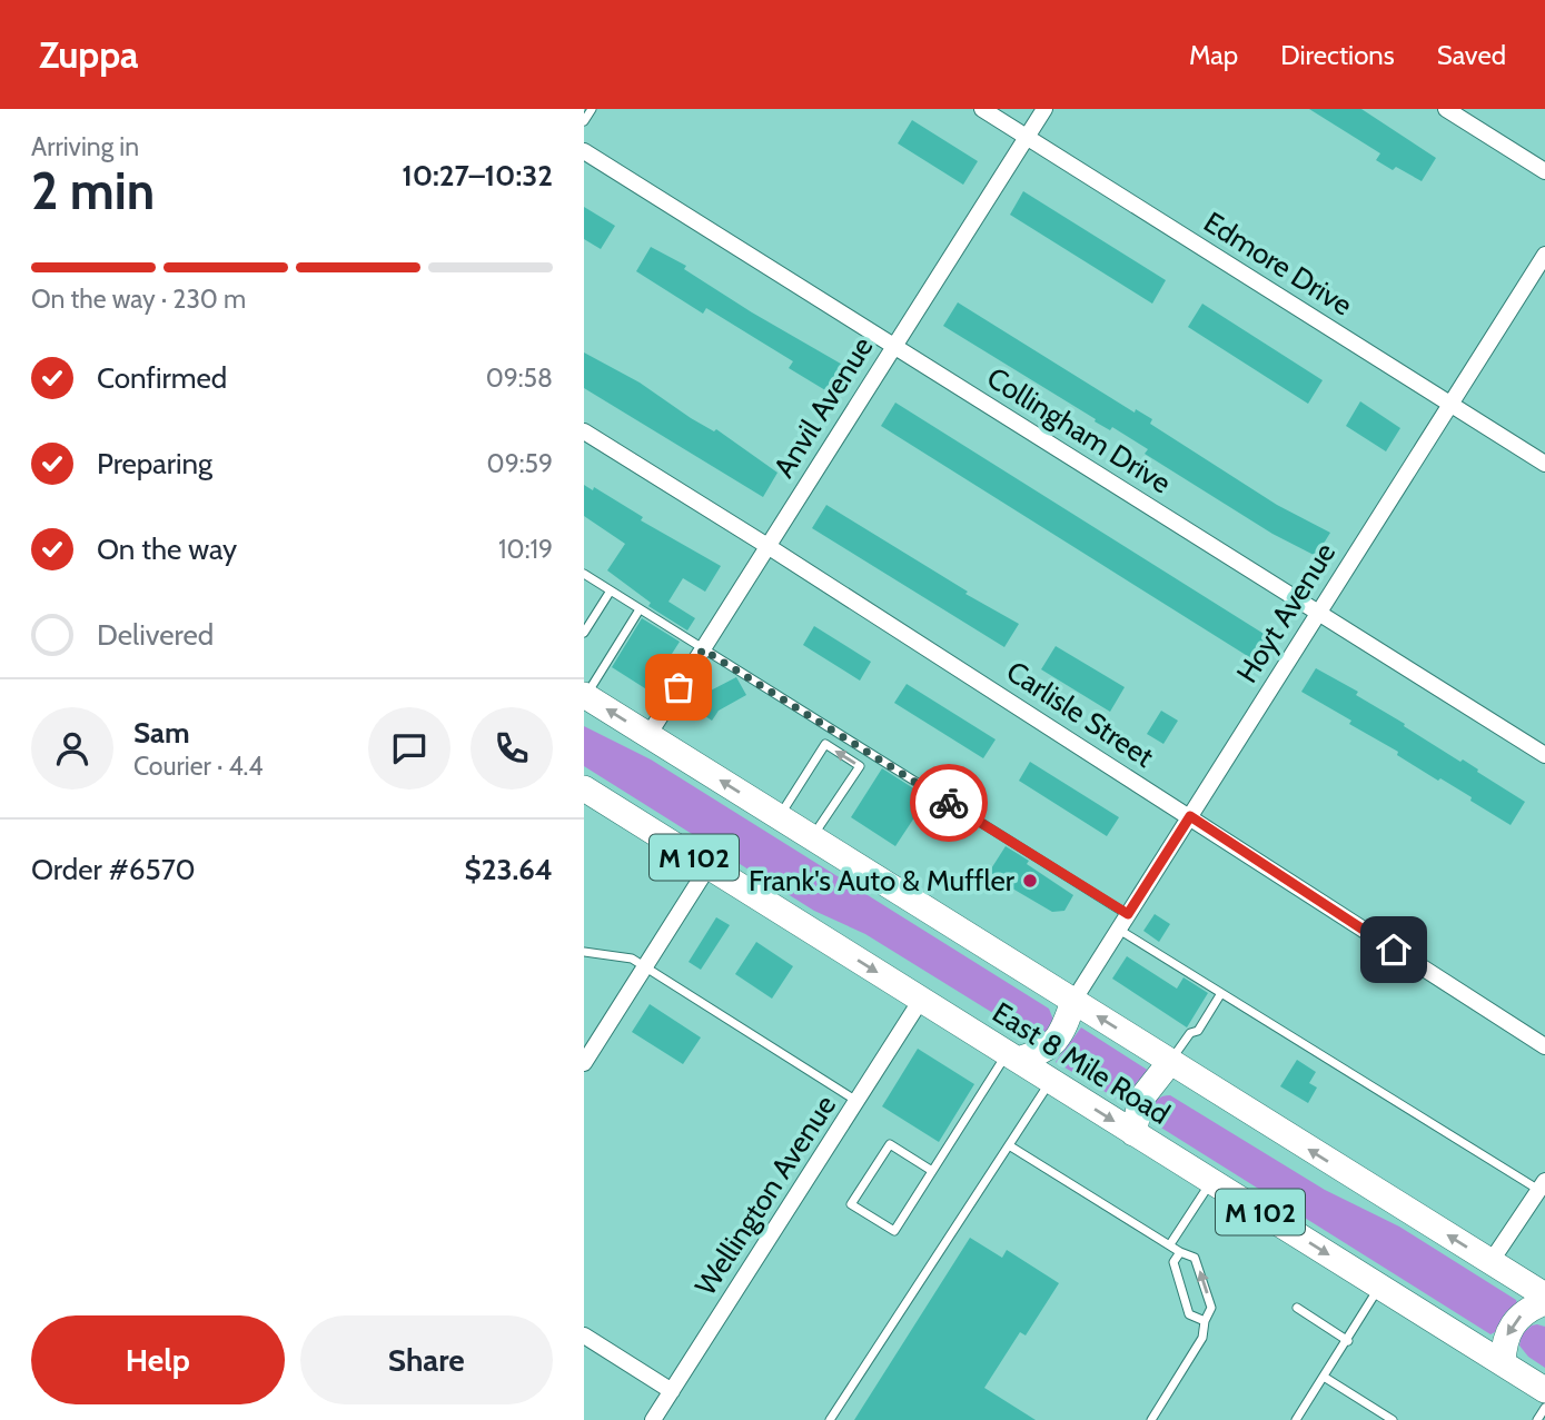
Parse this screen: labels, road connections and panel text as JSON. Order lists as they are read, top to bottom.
{
  "streets": {
    "highway": ["M 102", "East 8 Mile Road"],
    "street": [
      "Edmore Drive",
      "Anvil Avenue",
      "Collingham Drive",
      "Hoyt Avenue",
      "Carlisle Street",
      "Wellington Avenue"
    ]
  },
  "crossings": [
    ["Edmore Drive", "Anvil Avenue"],
    ["Edmore Drive", "Hoyt Avenue"],
    ["Anvil Avenue", "Collingham Drive"],
    ["Anvil Avenue", "Carlisle Street"],
    ["Anvil Avenue", "East 8 Mile Road"],
    ["Collingham Drive", "Hoyt Avenue"],
    ["Hoyt Avenue", "Carlisle Street"],
    ["Hoyt Avenue", "East 8 Mile Road"],
    ["East 8 Mile Road", "Wellington Avenue"]
  ],
  "places": ["Frank's Auto & Muffler"],
  "page": {
    "header": "Zuppa",
    "nav": ["Map", "Directions", "Saved"],
    "heading": ["2 min", "Arriving in", "10:27–10:32"],
    "panel": [
      "Sam",
      "Courier · 4.4",
      "Order #6570",
      "$23.64"
    ],
    "bar": "On the way · 230 m",
    "list": [
      ["Confirmed", "09:58"],
      ["Preparing", "09:59"],
      ["On the way", "10:19"],
      "Delivered"
    ],
    "buttons": ["Help", "Share"]
  }
}
